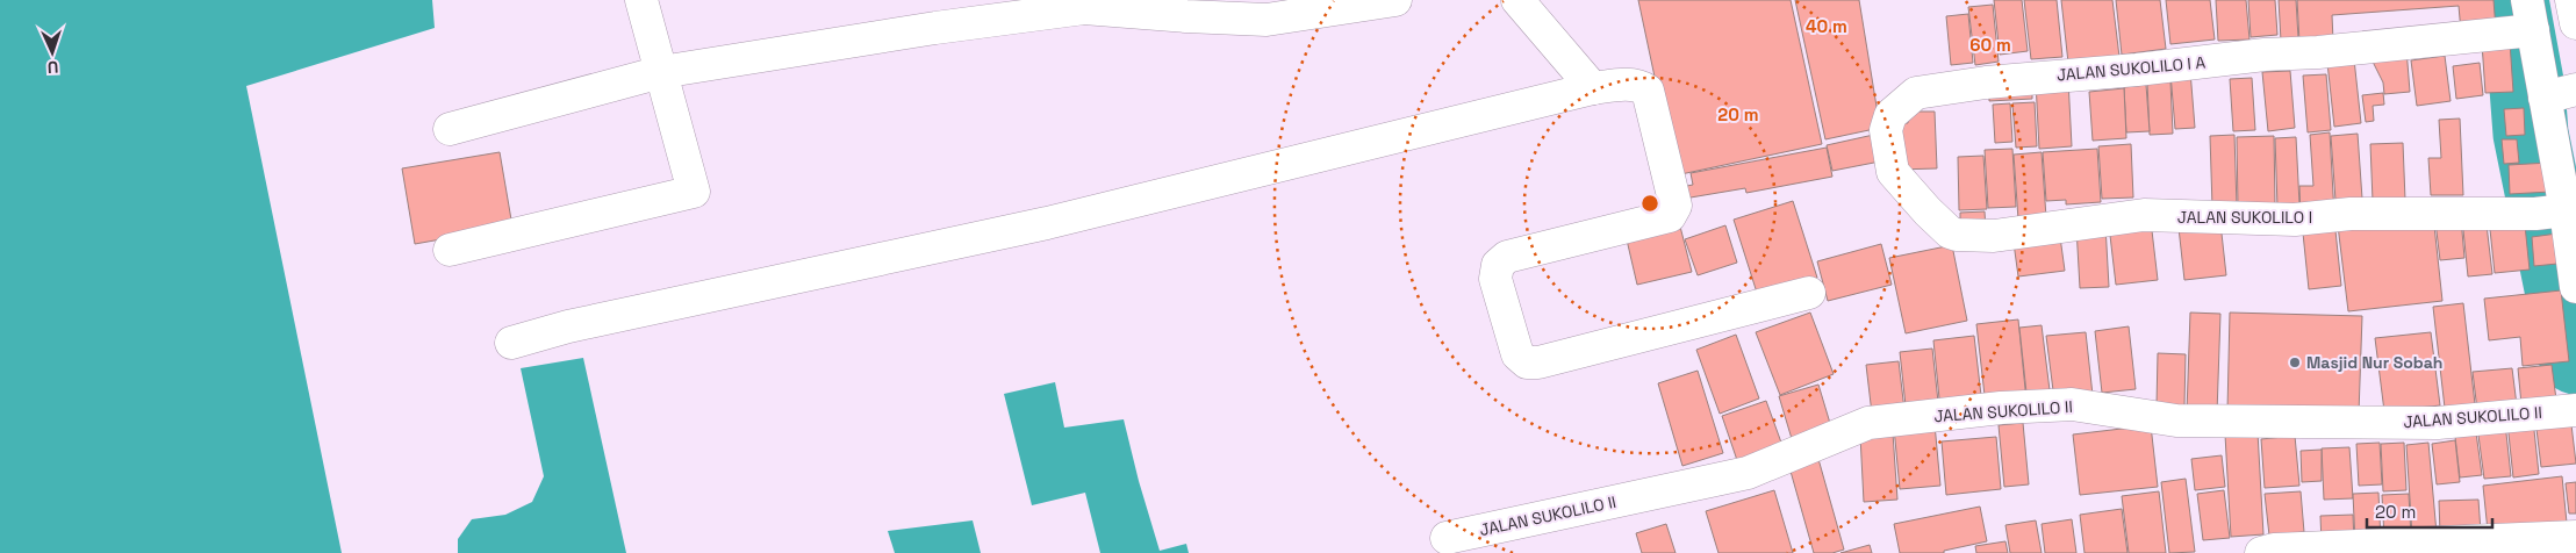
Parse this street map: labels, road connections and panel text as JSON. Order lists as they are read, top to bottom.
{
  "streets": {
    "main road": ["JALAN SUKOLILO I A", "JALAN SUKOLILO I", "JALAN SUKOLILO II"]
  },
  "crossings": [
    ["JALAN SUKOLILO I A", "JALAN SUKOLILO I"]
  ],
  "places": ["Masjid Nur Sobah"],
  "scale_bar": "20 m",
  "north": "bottom",
  "rings": ["40 m", "60 m", "20 m"]
}
